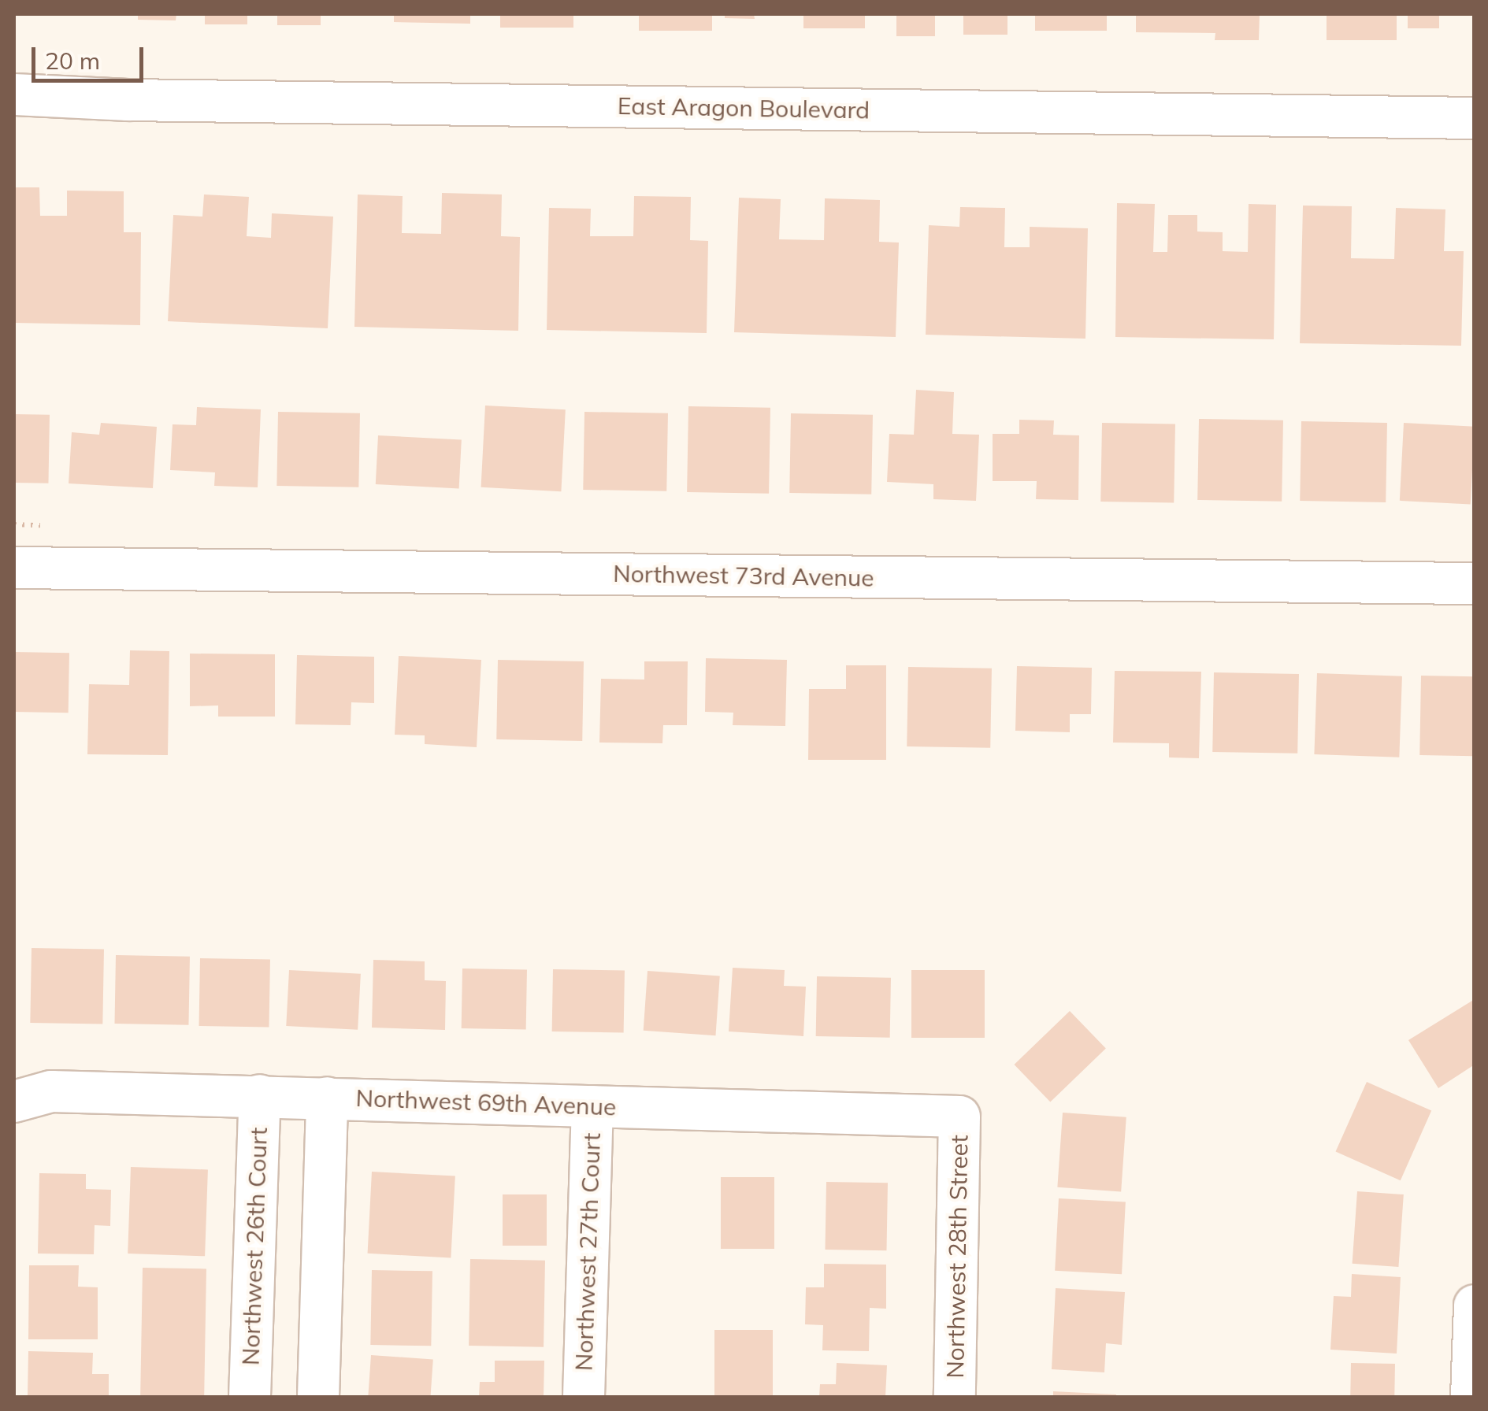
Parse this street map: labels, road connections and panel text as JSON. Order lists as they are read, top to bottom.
{
  "streets": {
    "street": [
      "East Aragon Boulevard",
      "Northwest 73rd Avenue",
      "Northwest 69th Avenue",
      "Northwest 26th Court",
      "Northwest 27th Court",
      "Northwest 28th Street"
    ]
  },
  "crossings": [
    ["Northwest 69th Avenue", "Northwest 26th Court"],
    ["Northwest 69th Avenue", "Northwest 27th Court"],
    ["Northwest 69th Avenue", "Northwest 28th Street"]
  ],
  "scale_bar": "20 m"
}
